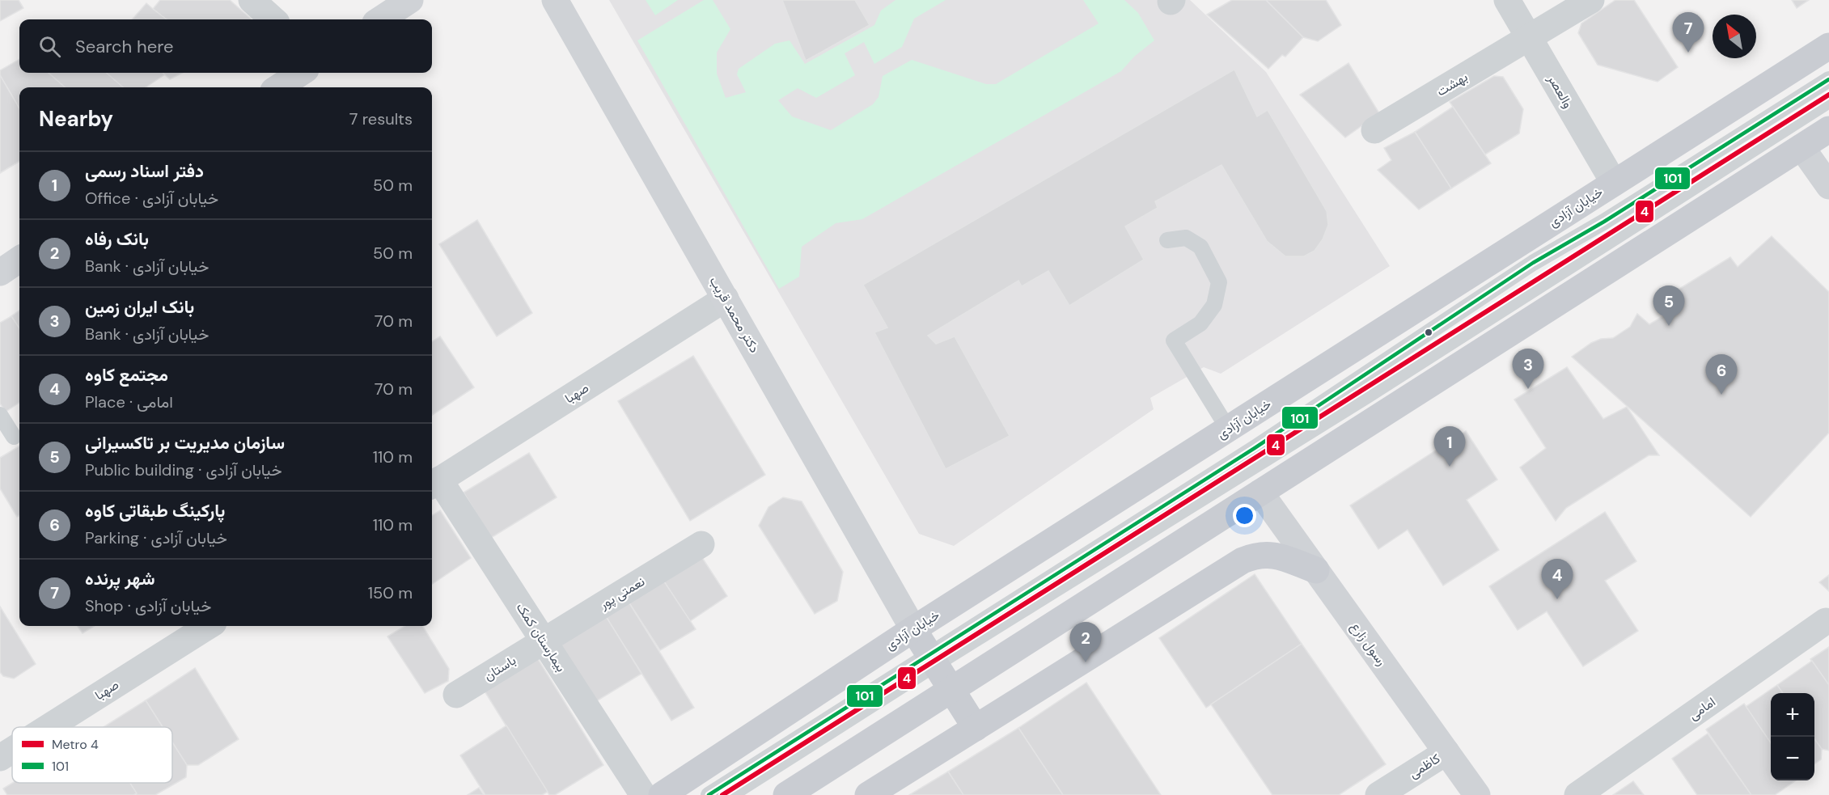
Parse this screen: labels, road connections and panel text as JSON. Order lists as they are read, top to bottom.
{
  "streets": {
    "main road": ["خیابان آزادی", "دکتر محمد قریب", "رسول زارع"],
    "street": [
      "بهشت",
      "والعصر",
      "صهبا",
      "نعمتی پور",
      "بیمارستان کمک",
      "باستان",
      "امامی",
      "کاظمی"
    ]
  },
  "crossings": [
    ["بهشت", "والعصر"],
    ["والعصر", "خیابان آزادی"],
    ["خیابان آزادی", "دکتر محمد قریب"],
    ["دکتر محمد قریب", "صهبا"],
    ["صهبا", "بیمارستان کمک"],
    ["نعمتی پور", "بیمارستان کمک"],
    ["نعمتی پور", "باستان"],
    ["بیمارستان کمک", "باستان"],
    ["رسول زارع", "کاظمی"]
  ],
  "lines": ["transit line 101", "metro line 4"],
  "legend": ["Metro 4", "101"],
  "north": "top left",
  "page": {
    "pins": [
      "7",
      "5",
      "3",
      "6",
      "1",
      "4",
      "2"
    ],
    "search": "Search here",
    "heading": ["Nearby", "7 results"],
    "list": [
      {
        "mark": "1",
        "name": "دفتر اسناد رسمی",
        "note": "Office · خیابان آزادی",
        "value": "50 m"
      },
      {
        "mark": "2",
        "name": "بانک رفاه",
        "note": "Bank · خیابان آزادی",
        "value": "50 m"
      },
      {
        "mark": "3",
        "name": "بانک ایران زمین",
        "note": "Bank · خیابان آزادی",
        "value": "70 m"
      },
      {
        "mark": "4",
        "name": "مجتمع کاوه",
        "note": "Place · امامی",
        "value": "70 m"
      },
      {
        "mark": "5",
        "name": "سازمان مدیریت بر تاکسیرانی",
        "note": "Public building · خیابان آزادی",
        "value": "110 m"
      },
      {
        "mark": "6",
        "name": "پارکینگ طبقاتی کاوه",
        "note": "Parking · خیابان آزادی",
        "value": "110 m"
      },
      {
        "mark": "7",
        "name": "شهر پرنده",
        "note": "Shop · خیابان آزادی",
        "value": "150 m"
      }
    ],
    "map_buttons": ["+", "−"]
  }
}
